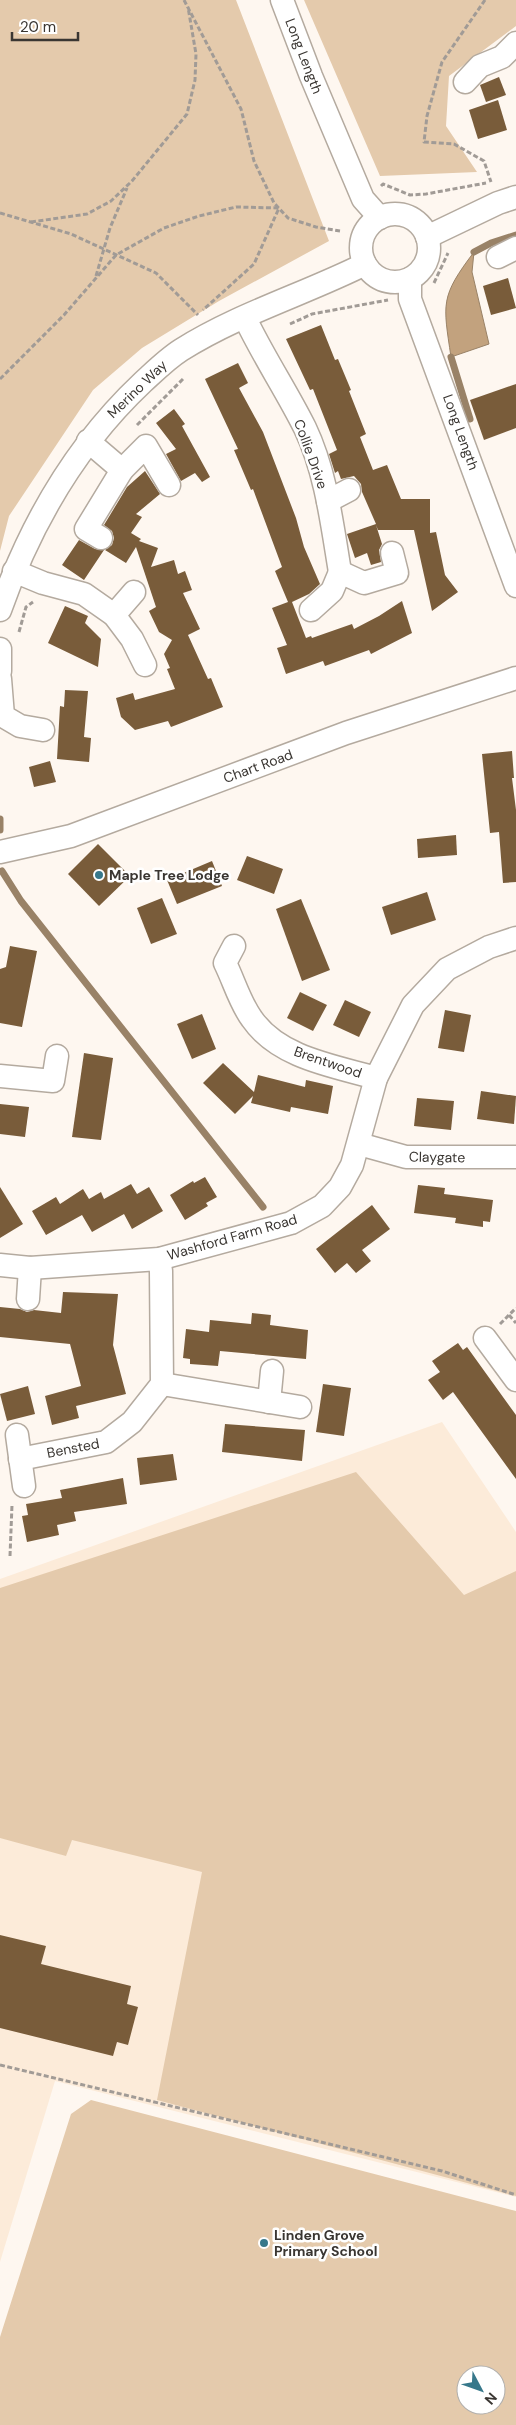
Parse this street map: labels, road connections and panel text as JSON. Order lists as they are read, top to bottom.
{
  "streets": {
    "street": [
      "Long Length",
      "Merino Way",
      "Collie Drive",
      "Chart Road",
      "Brentwood",
      "Claygate",
      "Washford Farm Road",
      "Bensted"
    ]
  },
  "crossings": [
    ["Long Length", "Merino Way"],
    ["Merino Way", "Collie Drive"],
    ["Brentwood", "Washford Farm Road"],
    ["Claygate", "Washford Farm Road"]
  ],
  "places": ["Maple Tree Lodge", "Linden Grove Primary School"],
  "scale_bar": "20 m",
  "north": "bottom right"
}
